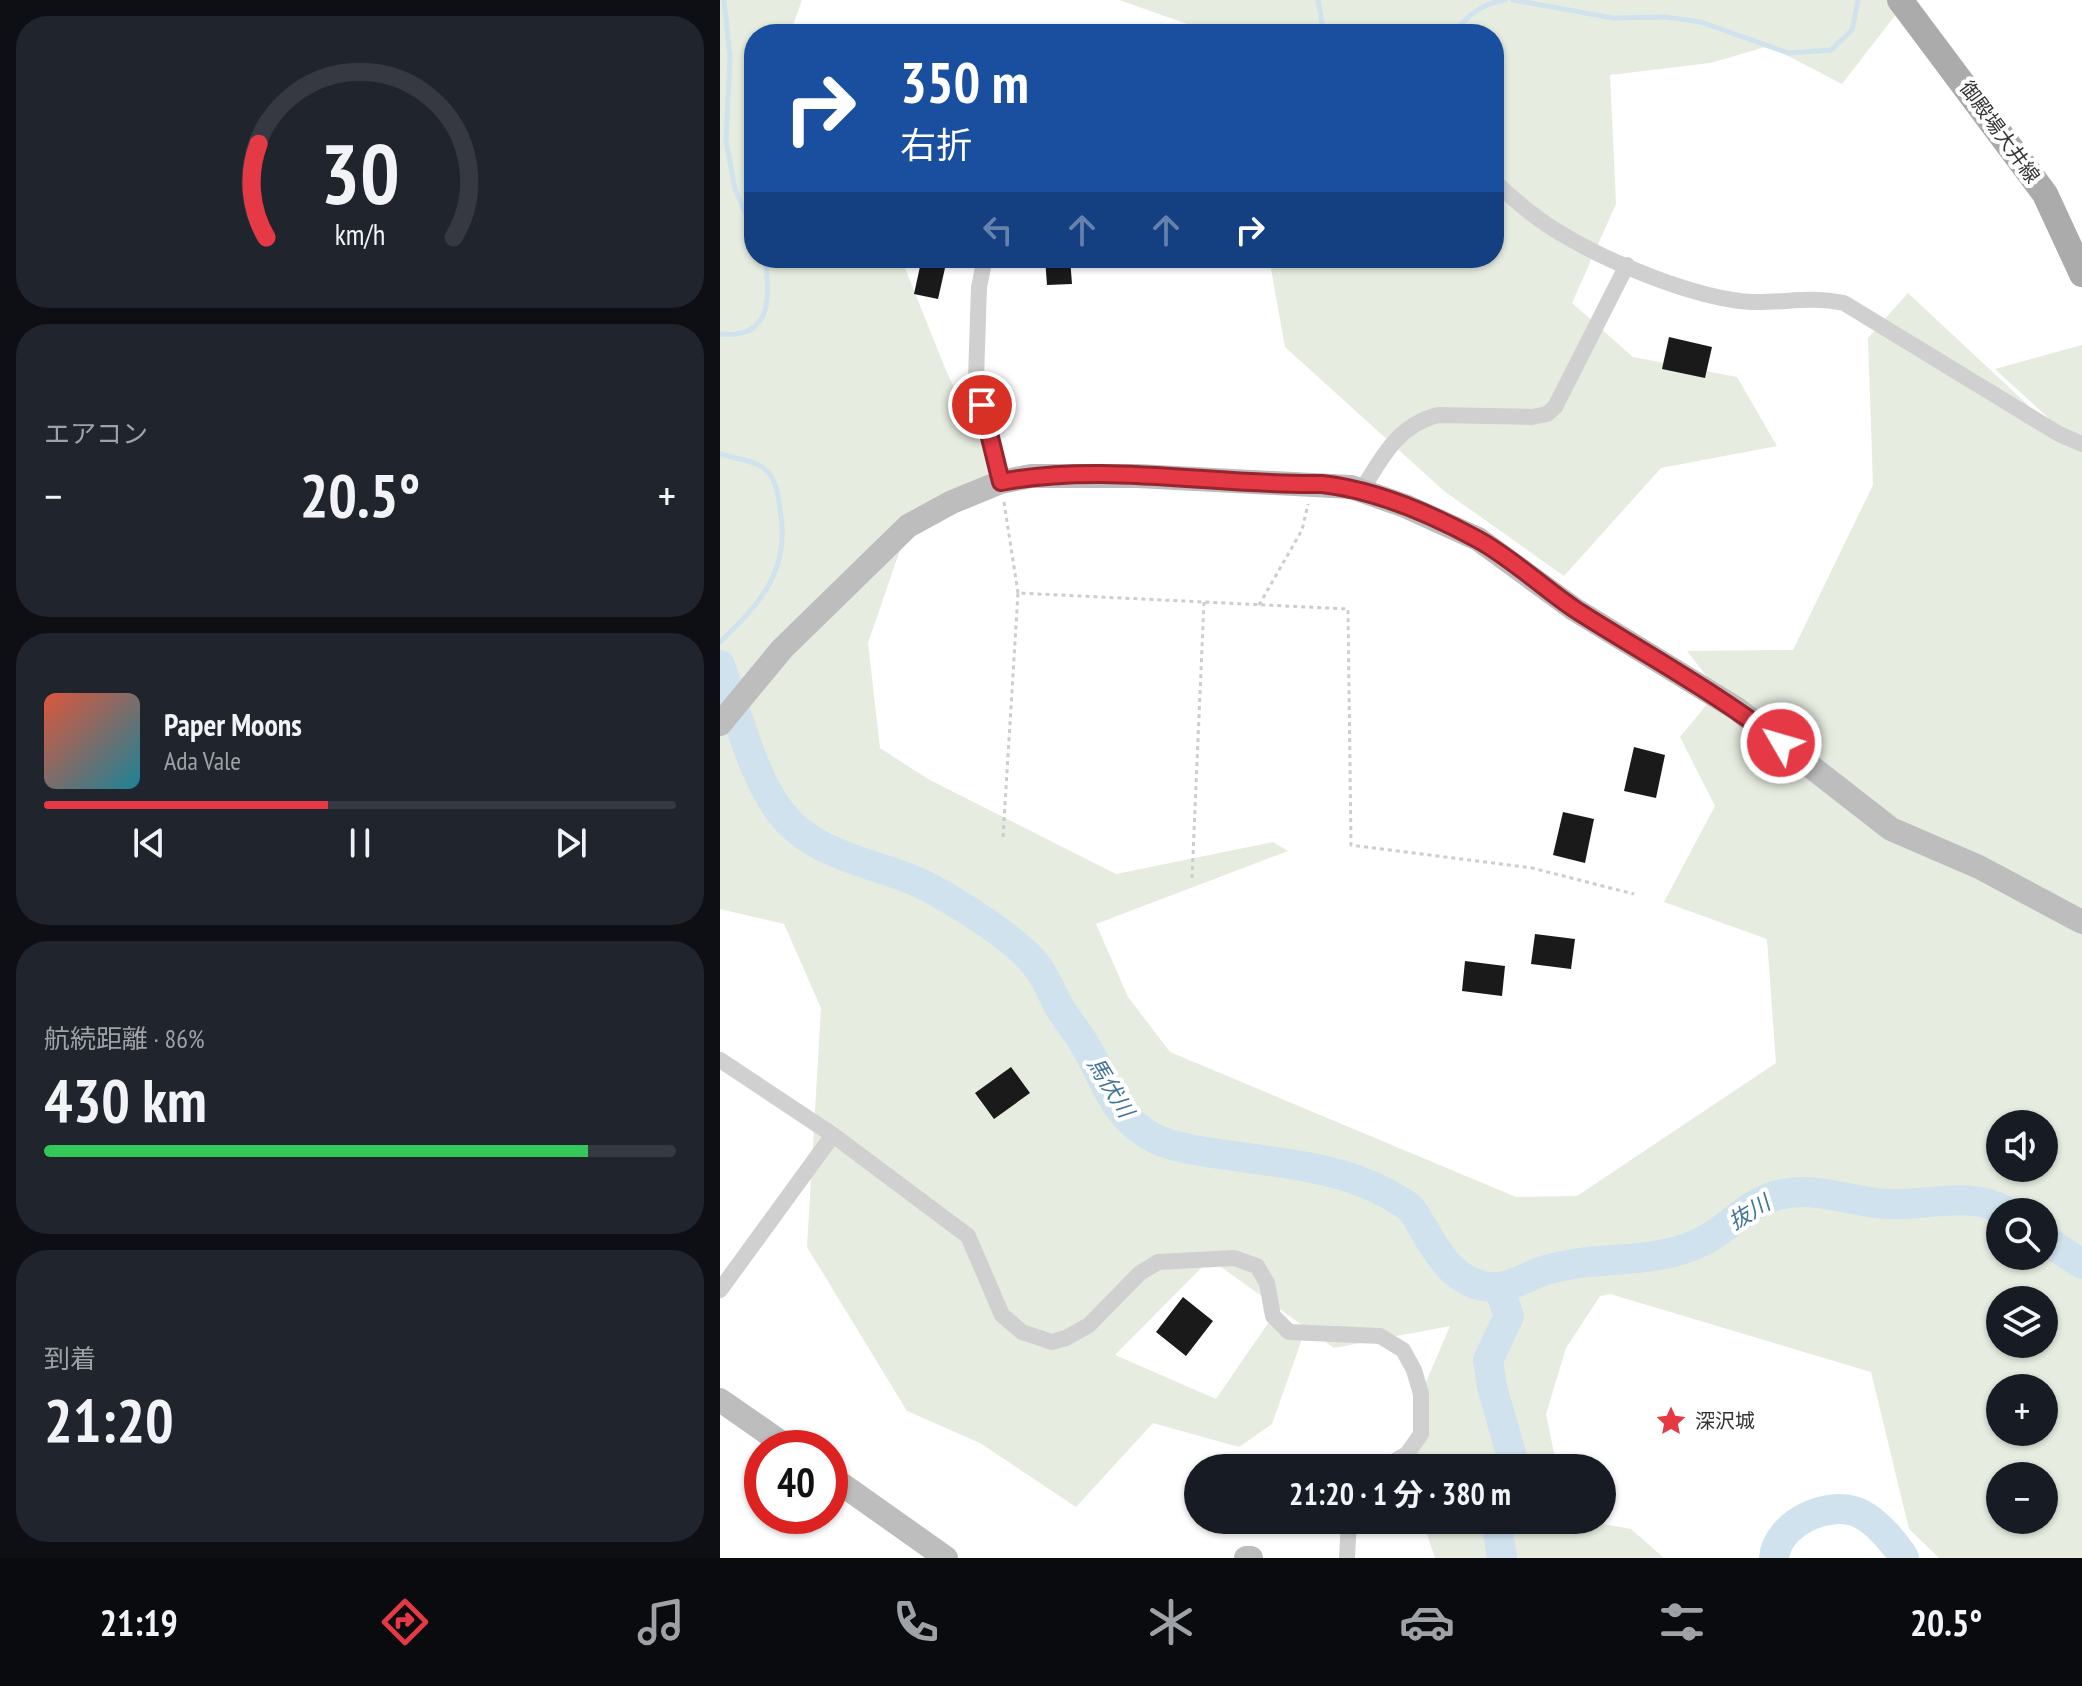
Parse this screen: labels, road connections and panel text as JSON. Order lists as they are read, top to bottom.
{
  "streets": {
    "main road": ["御殿場大井線"]
  },
  "water": ["馬伏川", "抜川"],
  "places": {
    "place": ["深沢城"]
  },
  "page": {
    "turn": ["350 m", "右折"],
    "tile": [
      "エアコン",
      ["航続距離 · 86%", "430 km"],
      ["到着", "21:20"]
    ],
    "heat": ["−", "20.5°", "+"],
    "song": ["Paper Moons", "Ada Vale"],
    "map_buttons": ["+", "−"],
    "limit": "40",
    "trip": "21:20 · 1 分 · 380 m",
    "tabs": ["21:19", "20.5°"],
    "gauge": ["30", "km/h"]
  }
}
